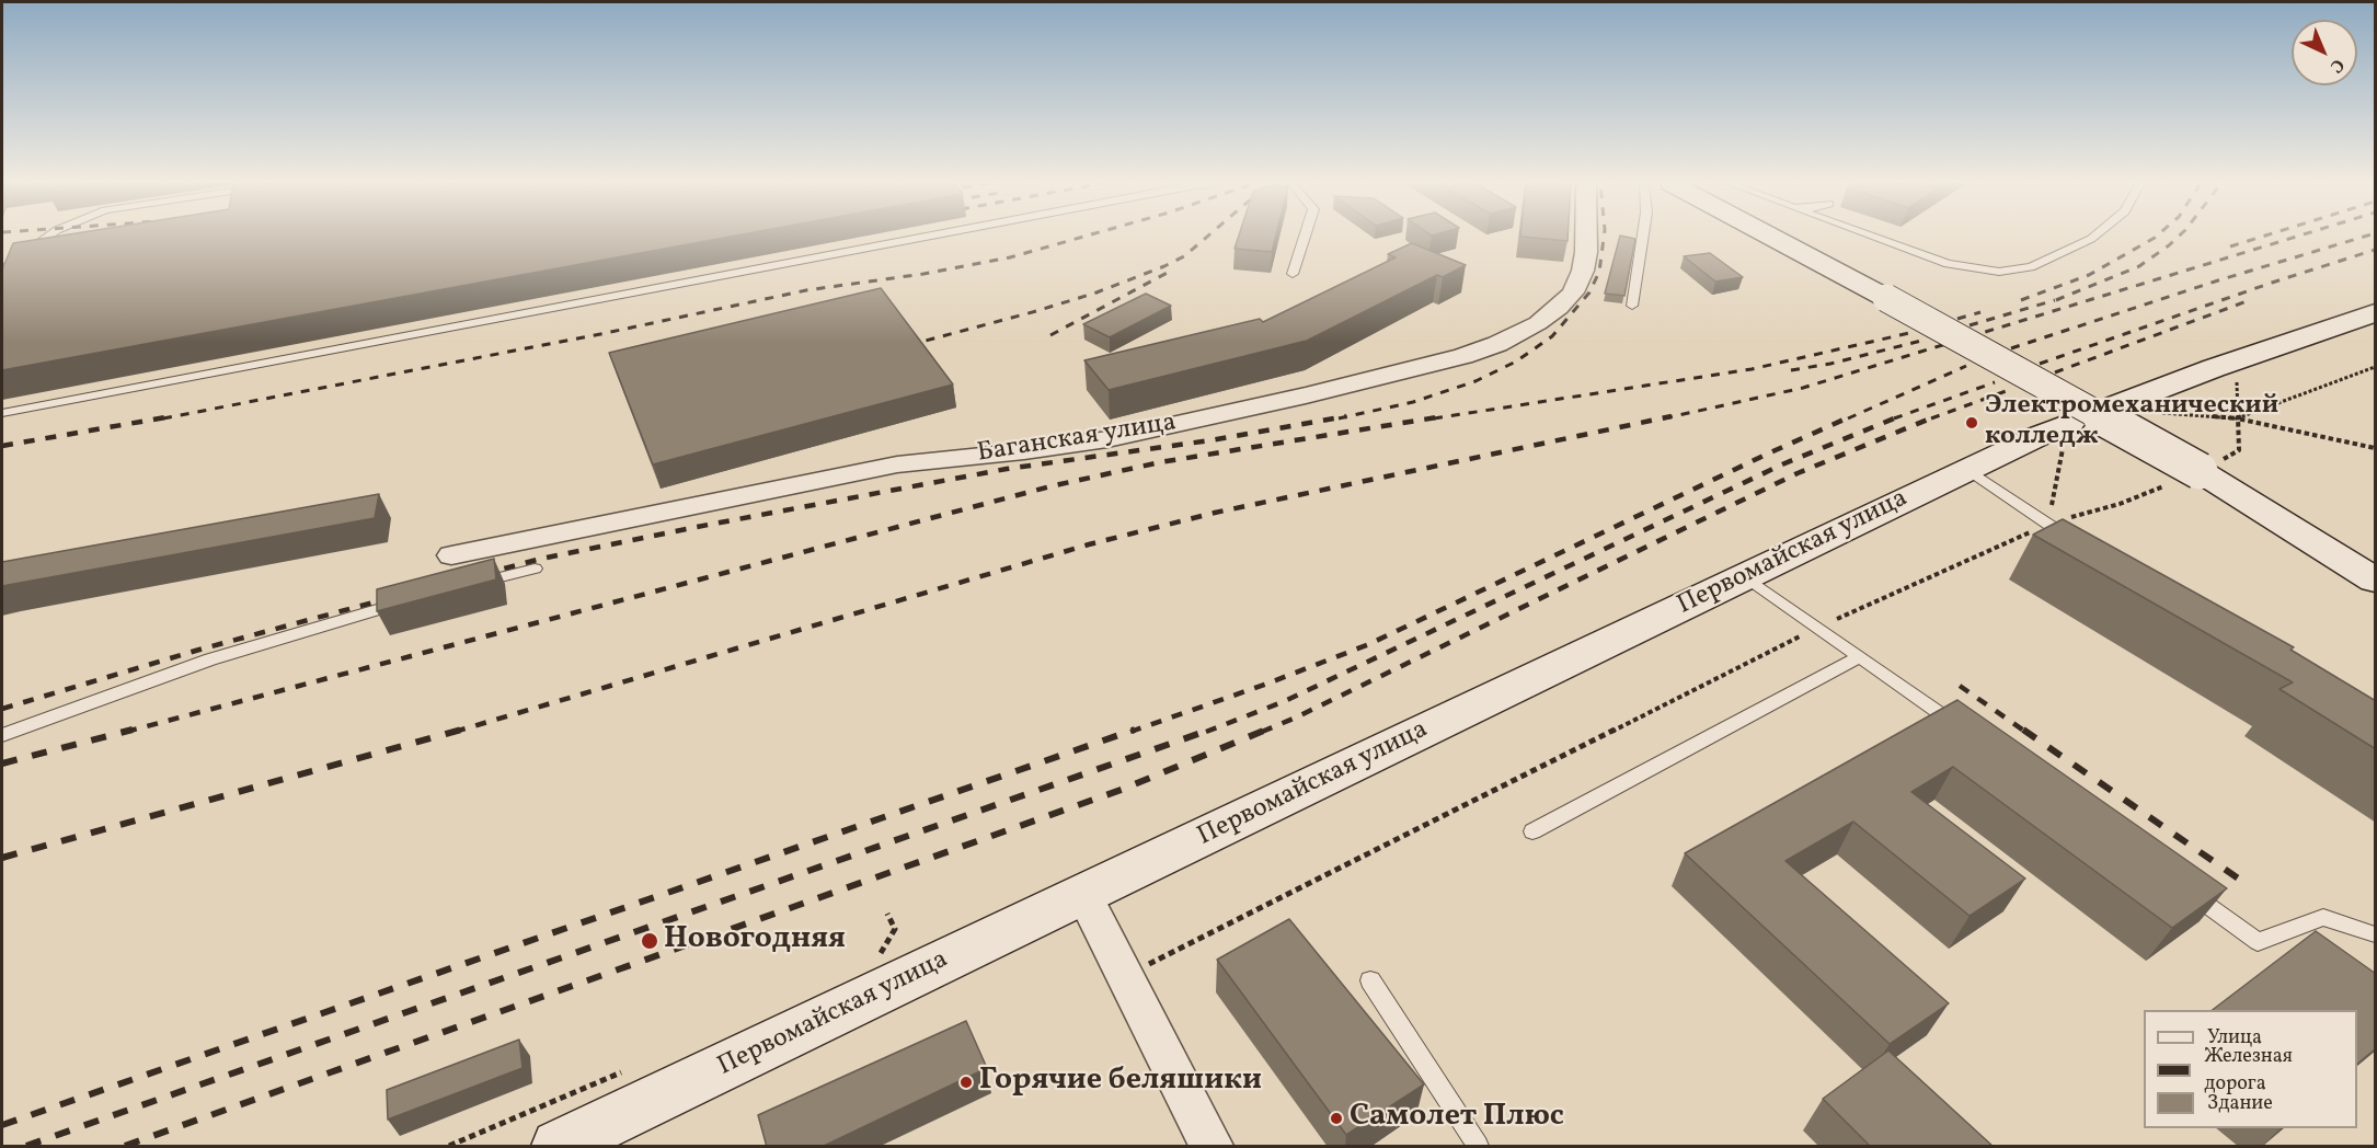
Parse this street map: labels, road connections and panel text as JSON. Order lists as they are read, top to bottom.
{
  "streets": {
    "main road": ["Первомайская улица"],
    "street": ["Баганская улица"]
  },
  "places": [
    "Электромеханический колледж",
    "Новогодняя",
    "Горячие беляшики",
    "Самолет Плюс"
  ],
  "legend": ["Улица", "Железная дорога", "Здание"],
  "north": "bottom right"
}
